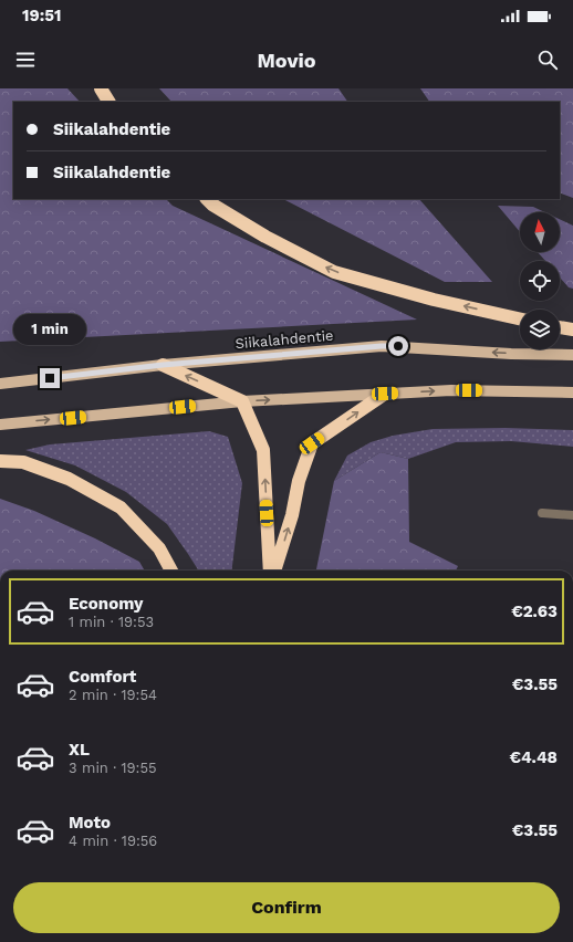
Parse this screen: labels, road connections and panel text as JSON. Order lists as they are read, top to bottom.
{
  "streets": {
    "main road": ["Siikalahdentie"]
  },
  "north": "top",
  "page": {
    "status": "19:51",
    "header": "Movio",
    "banner": ["Siikalahdentie", "Siikalahdentie"],
    "bubble": "1 min",
    "list": [
      {
        "name": "Economy",
        "note": "1 min · 19:53",
        "value": "€2.63"
      },
      {
        "name": "Comfort",
        "note": "2 min · 19:54",
        "value": "€3.55"
      },
      {
        "name": "XL",
        "note": "3 min · 19:55",
        "value": "€4.48"
      },
      {
        "name": "Moto",
        "note": "4 min · 19:56",
        "value": "€3.55"
      }
    ],
    "buttons": "Confirm"
  }
}
